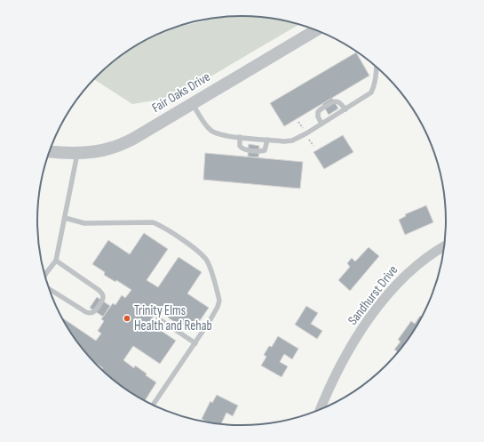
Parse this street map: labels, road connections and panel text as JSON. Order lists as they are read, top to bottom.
{
  "streets": {
    "street": ["Fair Oaks Drive", "Sandhurst Drive"]
  },
  "places": ["Trinity Elms Health and Rehab"]
}
